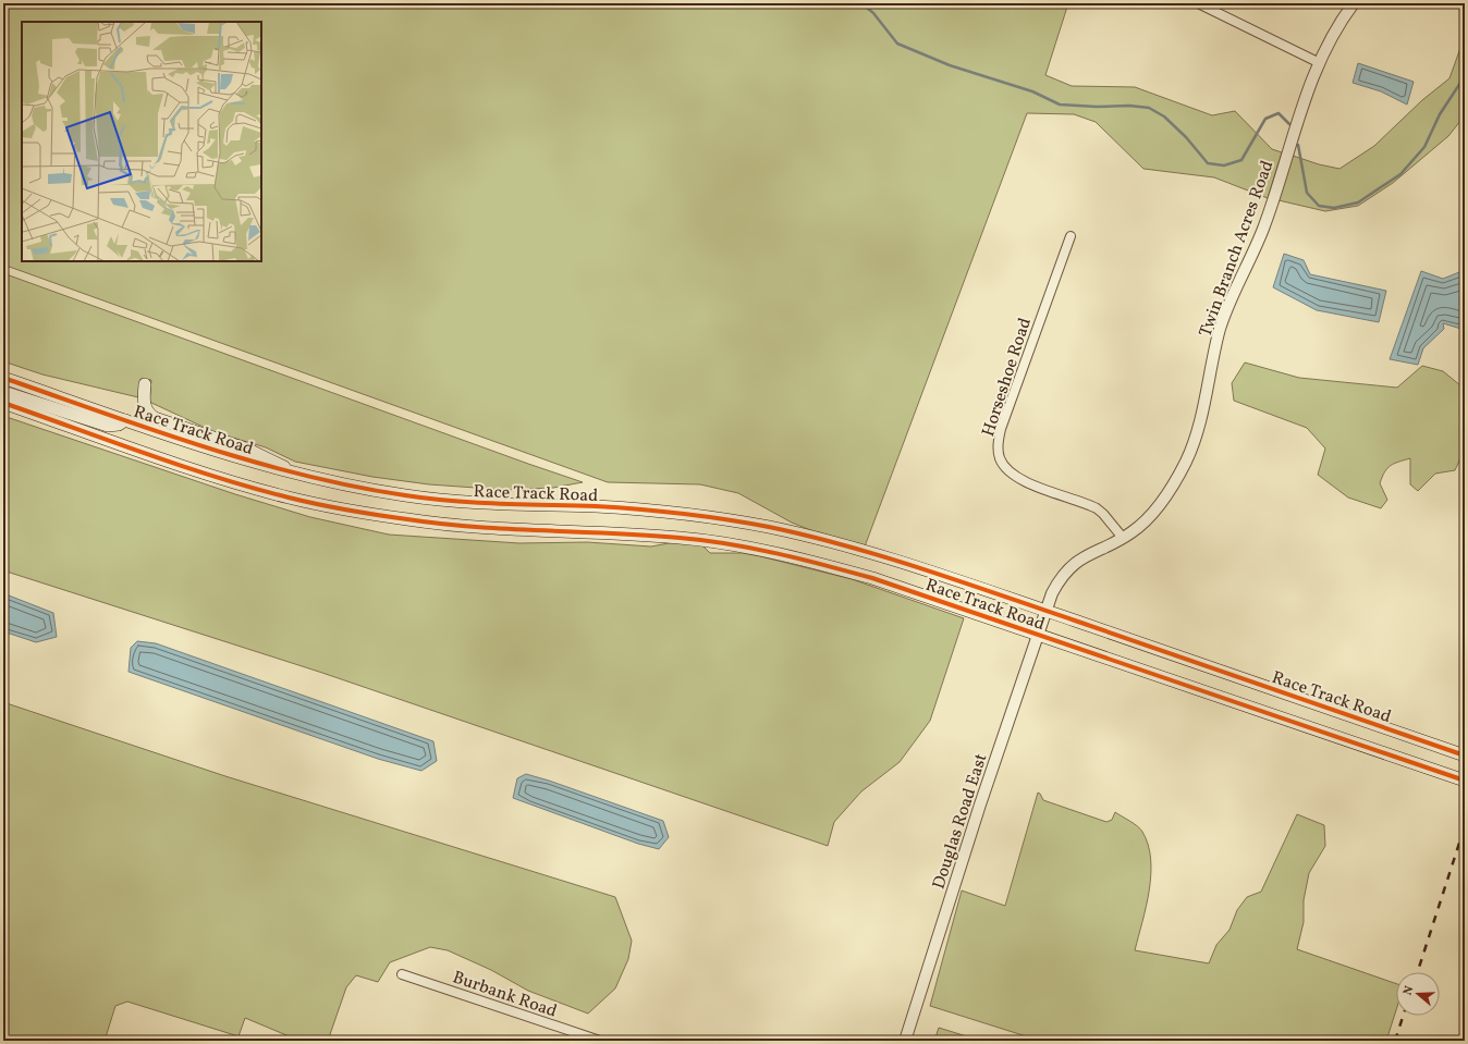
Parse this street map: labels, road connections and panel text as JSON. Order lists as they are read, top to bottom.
{
  "streets": {
    "main road": ["Race Track Road"],
    "street": [
      "Twin Branch Acres Road",
      "Horseshoe Road",
      "Douglas Road East",
      "Burbank Road"
    ]
  },
  "crossings": [
    ["Twin Branch Acres Road", "Horseshoe Road"],
    ["Twin Branch Acres Road", "Race Track Road"],
    ["Twin Branch Acres Road", "Douglas Road East"],
    ["Race Track Road", "Douglas Road East"]
  ],
  "north": "left"
}
